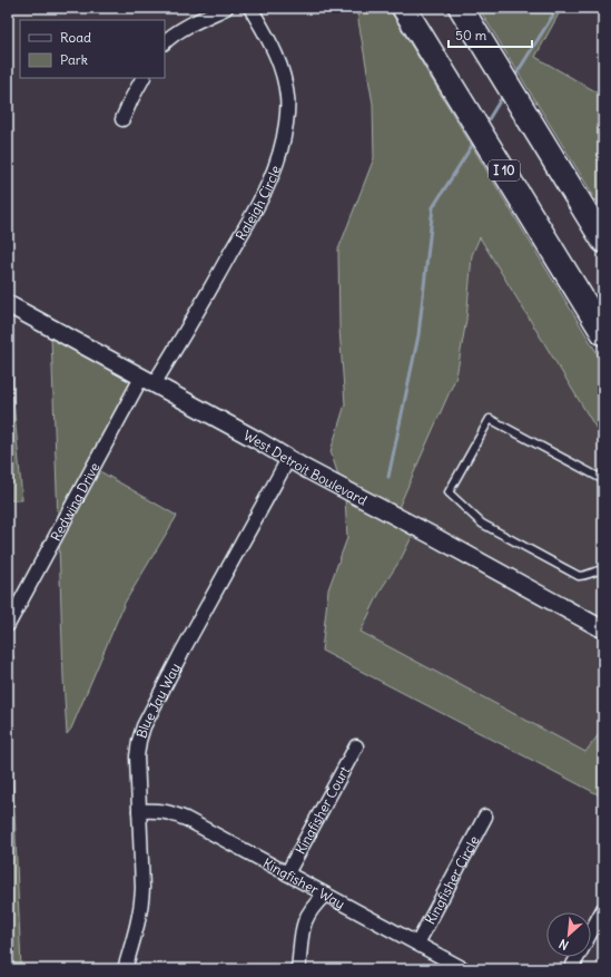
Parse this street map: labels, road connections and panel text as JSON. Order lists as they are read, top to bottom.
{
  "streets": {
    "highway": ["I 10"],
    "street": [
      "Raleigh Circle",
      "West Detroit Boulevard",
      "Redwing Drive",
      "Blue Jay Way",
      "Kingfisher Court",
      "Kingfisher Circle",
      "Kingfisher Way"
    ]
  },
  "crossings": [
    ["Raleigh Circle", "West Detroit Boulevard"],
    ["Raleigh Circle", "Redwing Drive"],
    ["West Detroit Boulevard", "Redwing Drive"],
    ["West Detroit Boulevard", "Blue Jay Way"],
    ["Blue Jay Way", "Kingfisher Way"],
    ["Kingfisher Court", "Kingfisher Way"],
    ["Kingfisher Circle", "Kingfisher Way"]
  ],
  "legend": ["Road", "Park"],
  "scale_bar": "50 m",
  "north": "bottom left"
}
